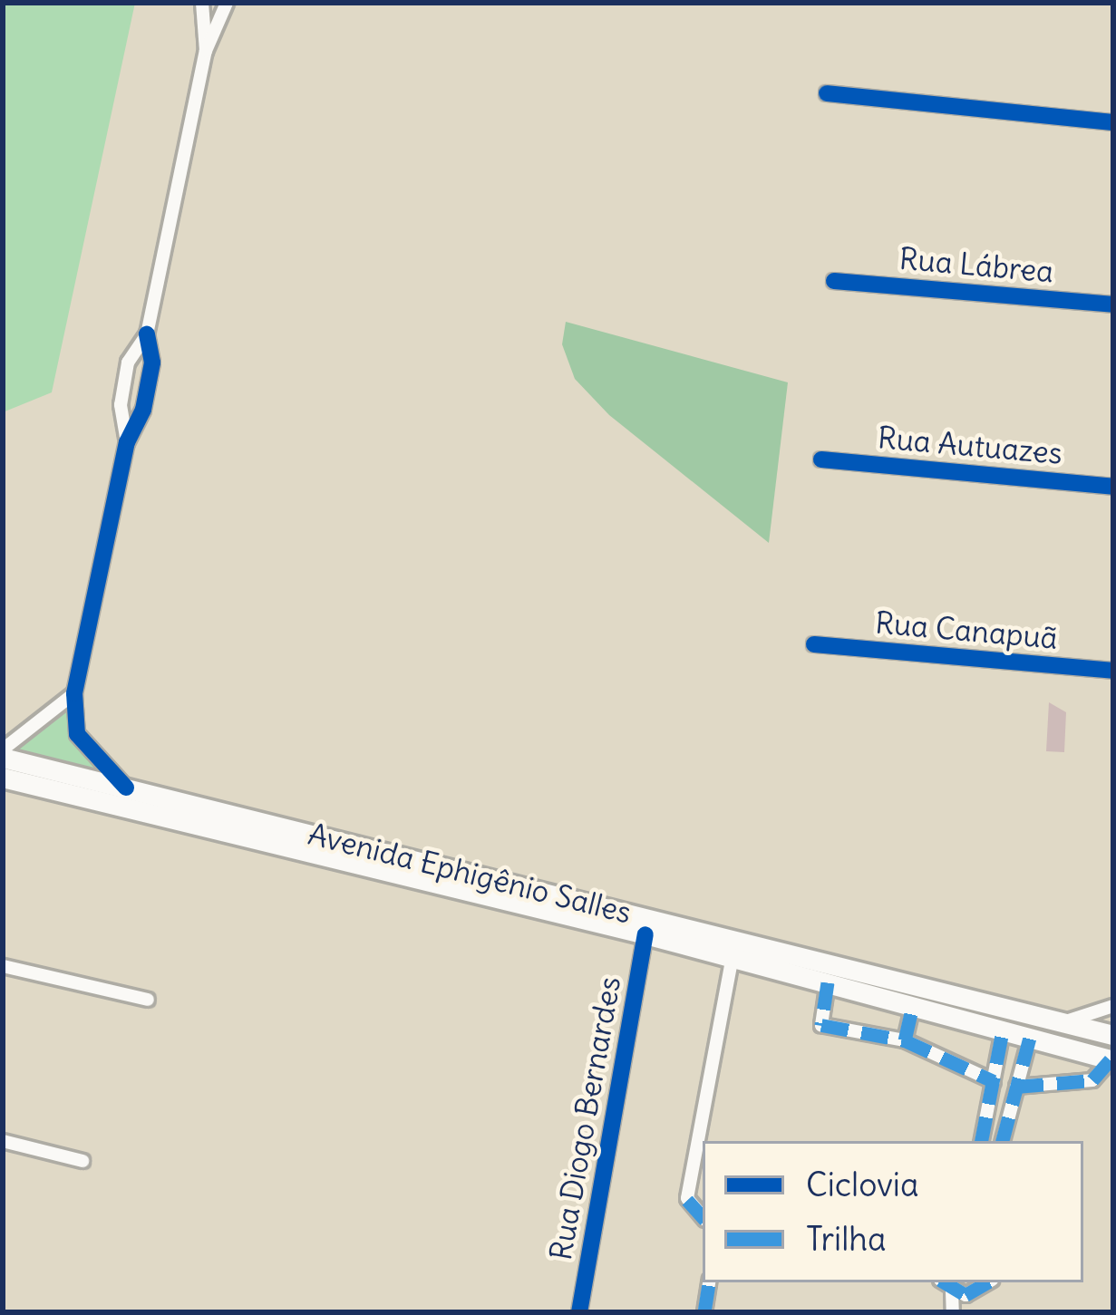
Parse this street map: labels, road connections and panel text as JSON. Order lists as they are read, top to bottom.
{
  "streets": {
    "main road": ["Avenida Ephigênio Salles"],
    "street": [
      "Rua Lábrea",
      "Rua Autuazes",
      "Rua Canapuã",
      "Rua Diogo Bernardes"
    ]
  },
  "crossings": [
    ["Avenida Ephigênio Salles", "Rua Diogo Bernardes"]
  ],
  "legend": ["Ciclovia", "Trilha"]
}
